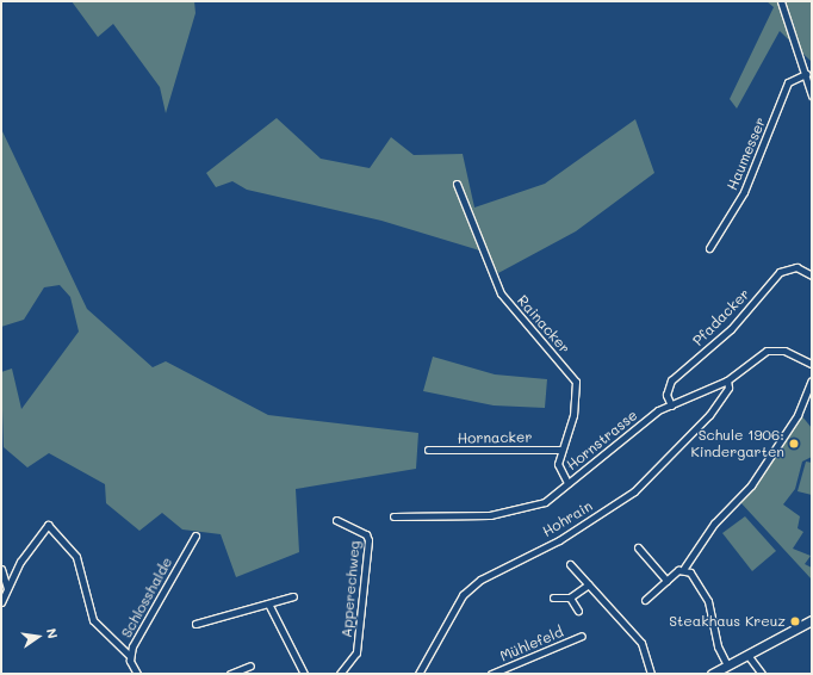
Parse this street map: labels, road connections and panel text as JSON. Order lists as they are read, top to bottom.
{
  "streets": {
    "street": [
      "Haumesser",
      "Pfadacker",
      "Rainacker",
      "Hornacker",
      "Hornstrasse",
      "Hohrain",
      "Apperechweg",
      "Schlosshalde",
      "Mühlefeld"
    ]
  },
  "crossings": [
    ["Pfadacker", "Hornstrasse"],
    ["Rainacker", "Hornacker"],
    ["Rainacker", "Hornstrasse"],
    ["Hornstrasse", "Hohrain"]
  ],
  "places": ["Schule 1906: Kindergarten", "Steakhaus Kreuz"],
  "north": "right"
}
